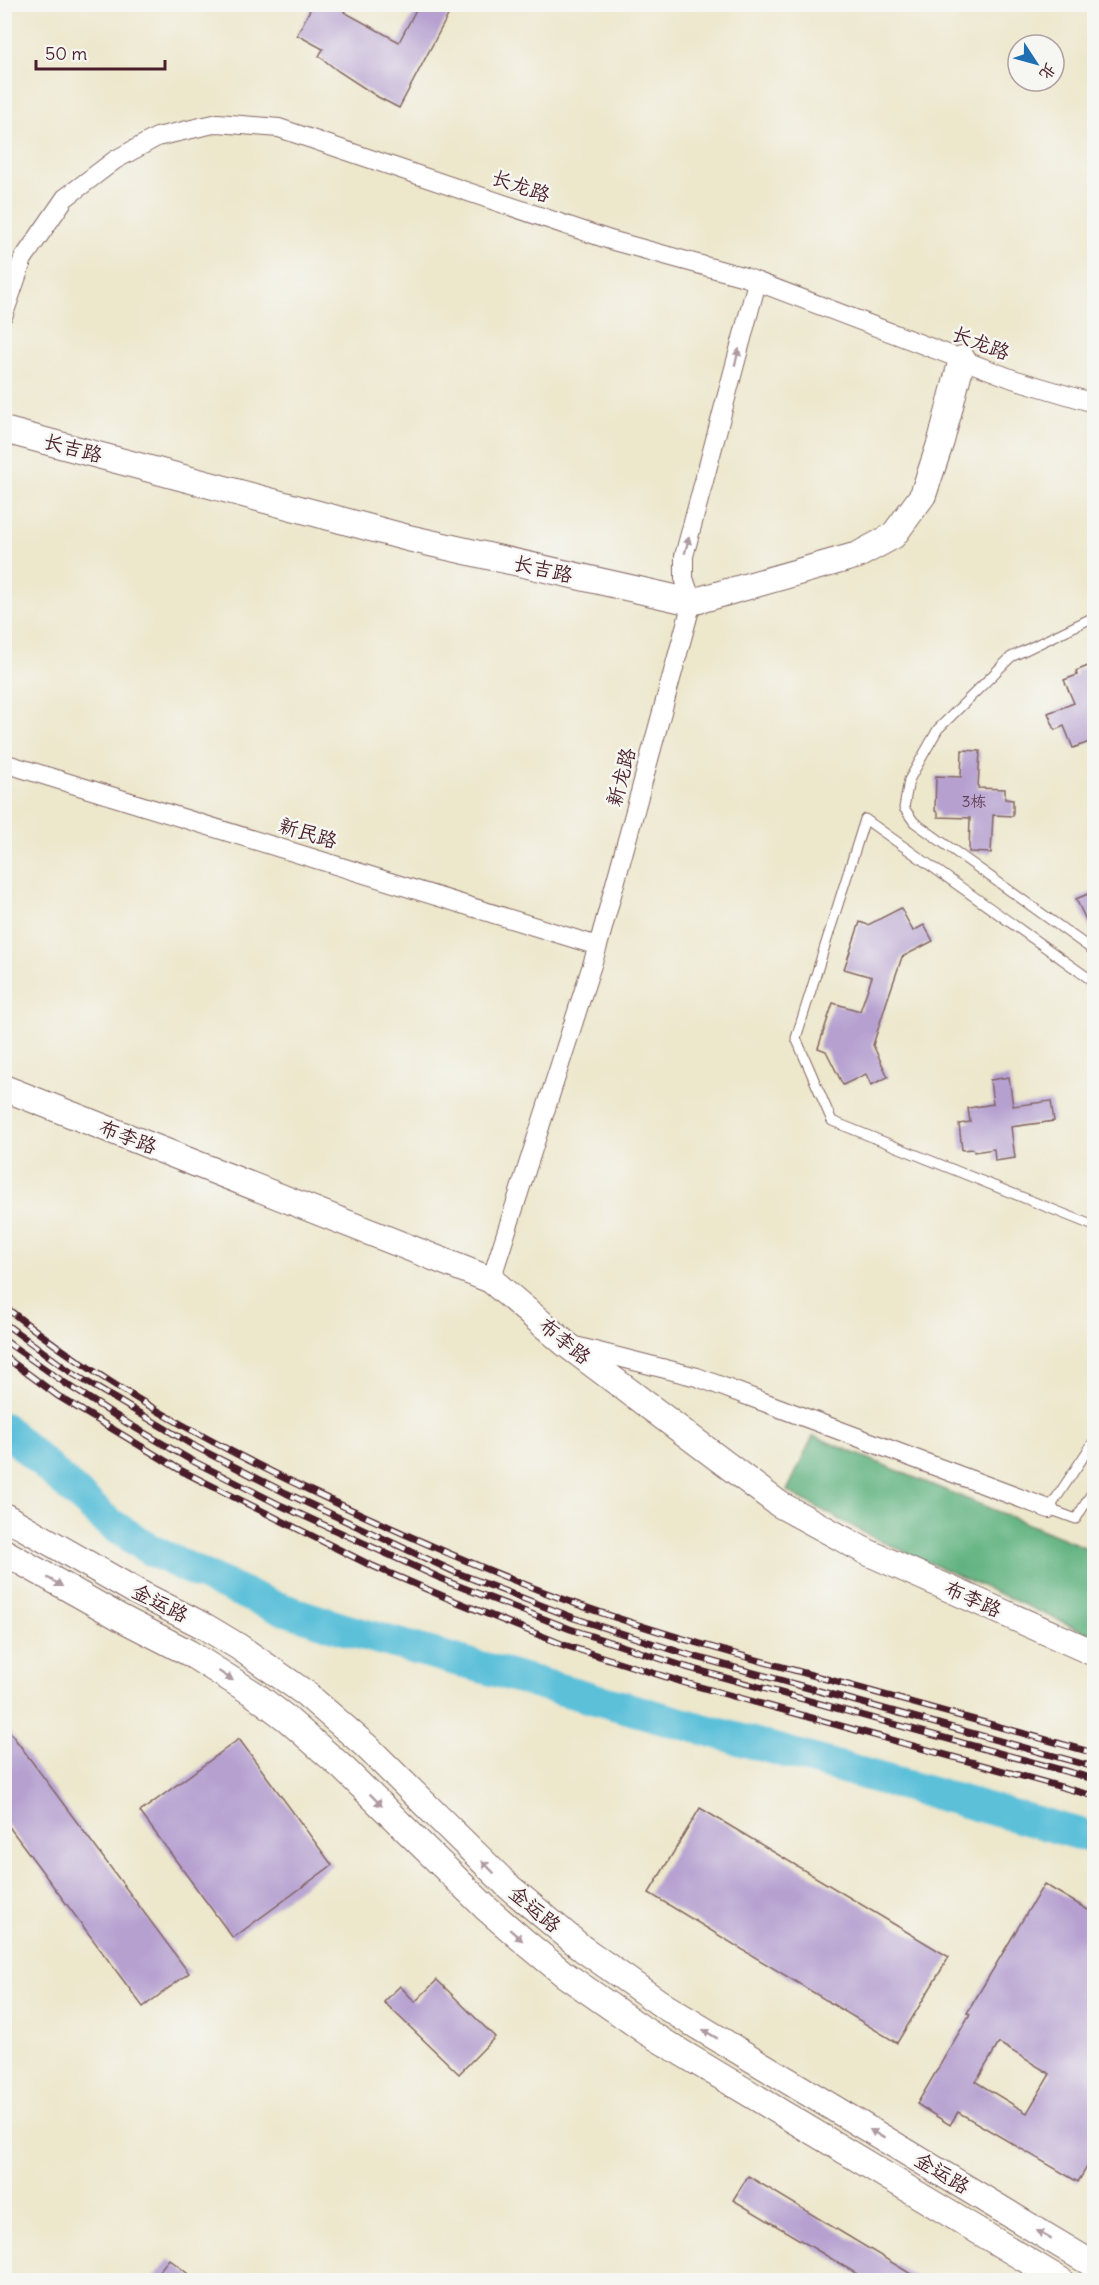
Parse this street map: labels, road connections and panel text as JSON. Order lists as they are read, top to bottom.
{
  "streets": {
    "main road": ["长吉路", "布李路", "金运路"],
    "street": ["长龙路", "新龙路", "新民路"]
  },
  "crossings": [
    ["长龙路", "长吉路"],
    ["长吉路", "新龙路"],
    ["新龙路", "新民路"],
    ["新龙路", "布李路"]
  ],
  "house_numbers": ["3栋"],
  "scale_bar": "50 m",
  "north": "bottom right"
}
